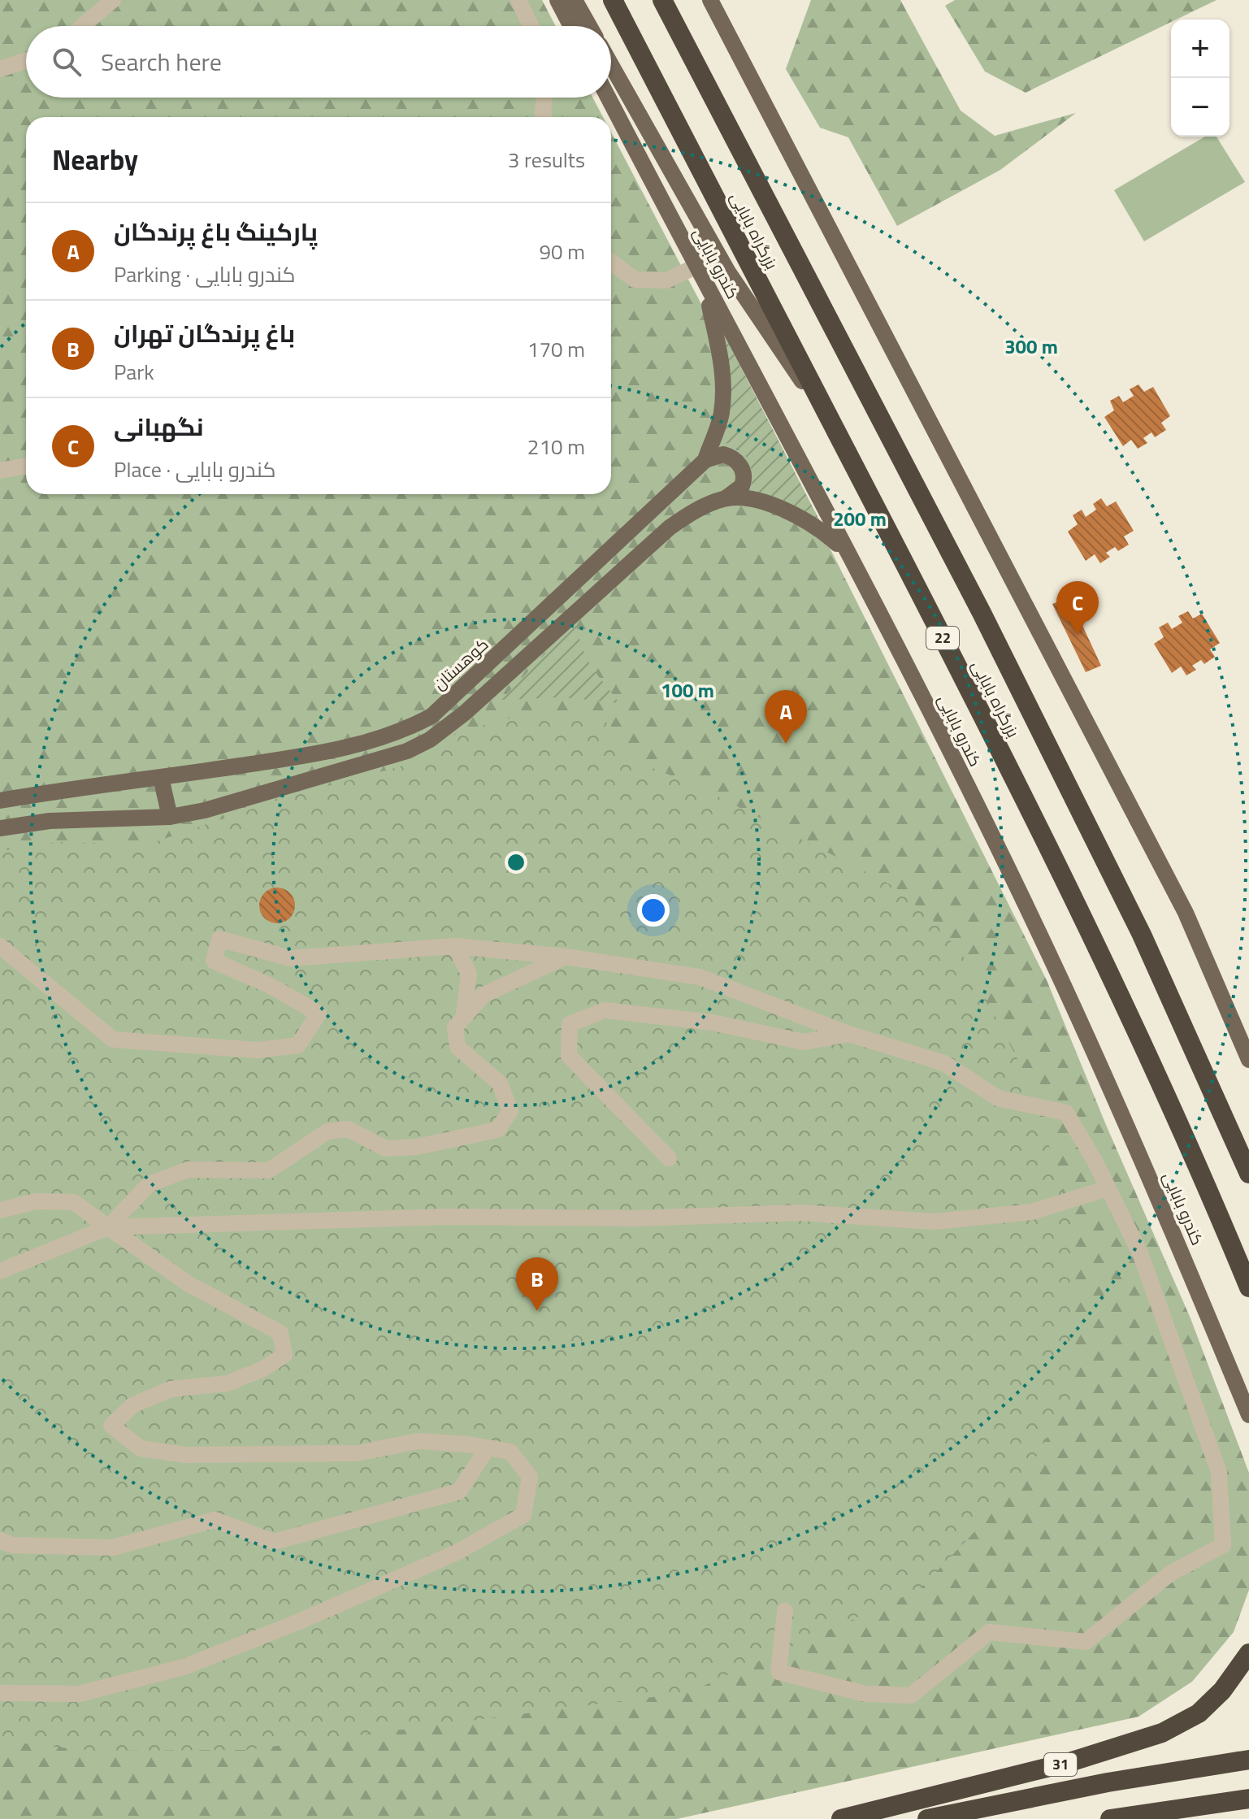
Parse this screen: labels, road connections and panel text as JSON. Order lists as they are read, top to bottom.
{
  "streets": {
    "highway": ["بزرگراه بابایی", "22", "31"],
    "main road": ["کندرو بابایی", "کوهستان"]
  },
  "crossings": [
    ["کندرو بابایی", "کوهستان"]
  ],
  "page": {
    "map_buttons": ["+", "−"],
    "search": "Search here",
    "heading": ["Nearby", "3 results"],
    "list": [
      {
        "mark": "A",
        "name": "پارکینگ باغ پرندگان",
        "note": "Parking · کندرو بابایی",
        "value": "90 m"
      },
      {
        "mark": "B",
        "name": "باغ پرندگان تهران",
        "note": "Park",
        "value": "170 m"
      },
      {
        "mark": "C",
        "name": "نگهبانی",
        "note": "Place · کندرو بابایی",
        "value": "210 m"
      }
    ],
    "pins": ["C", "A", "B"]
  },
  "rings": ["300 m", "200 m", "100 m"]
}
